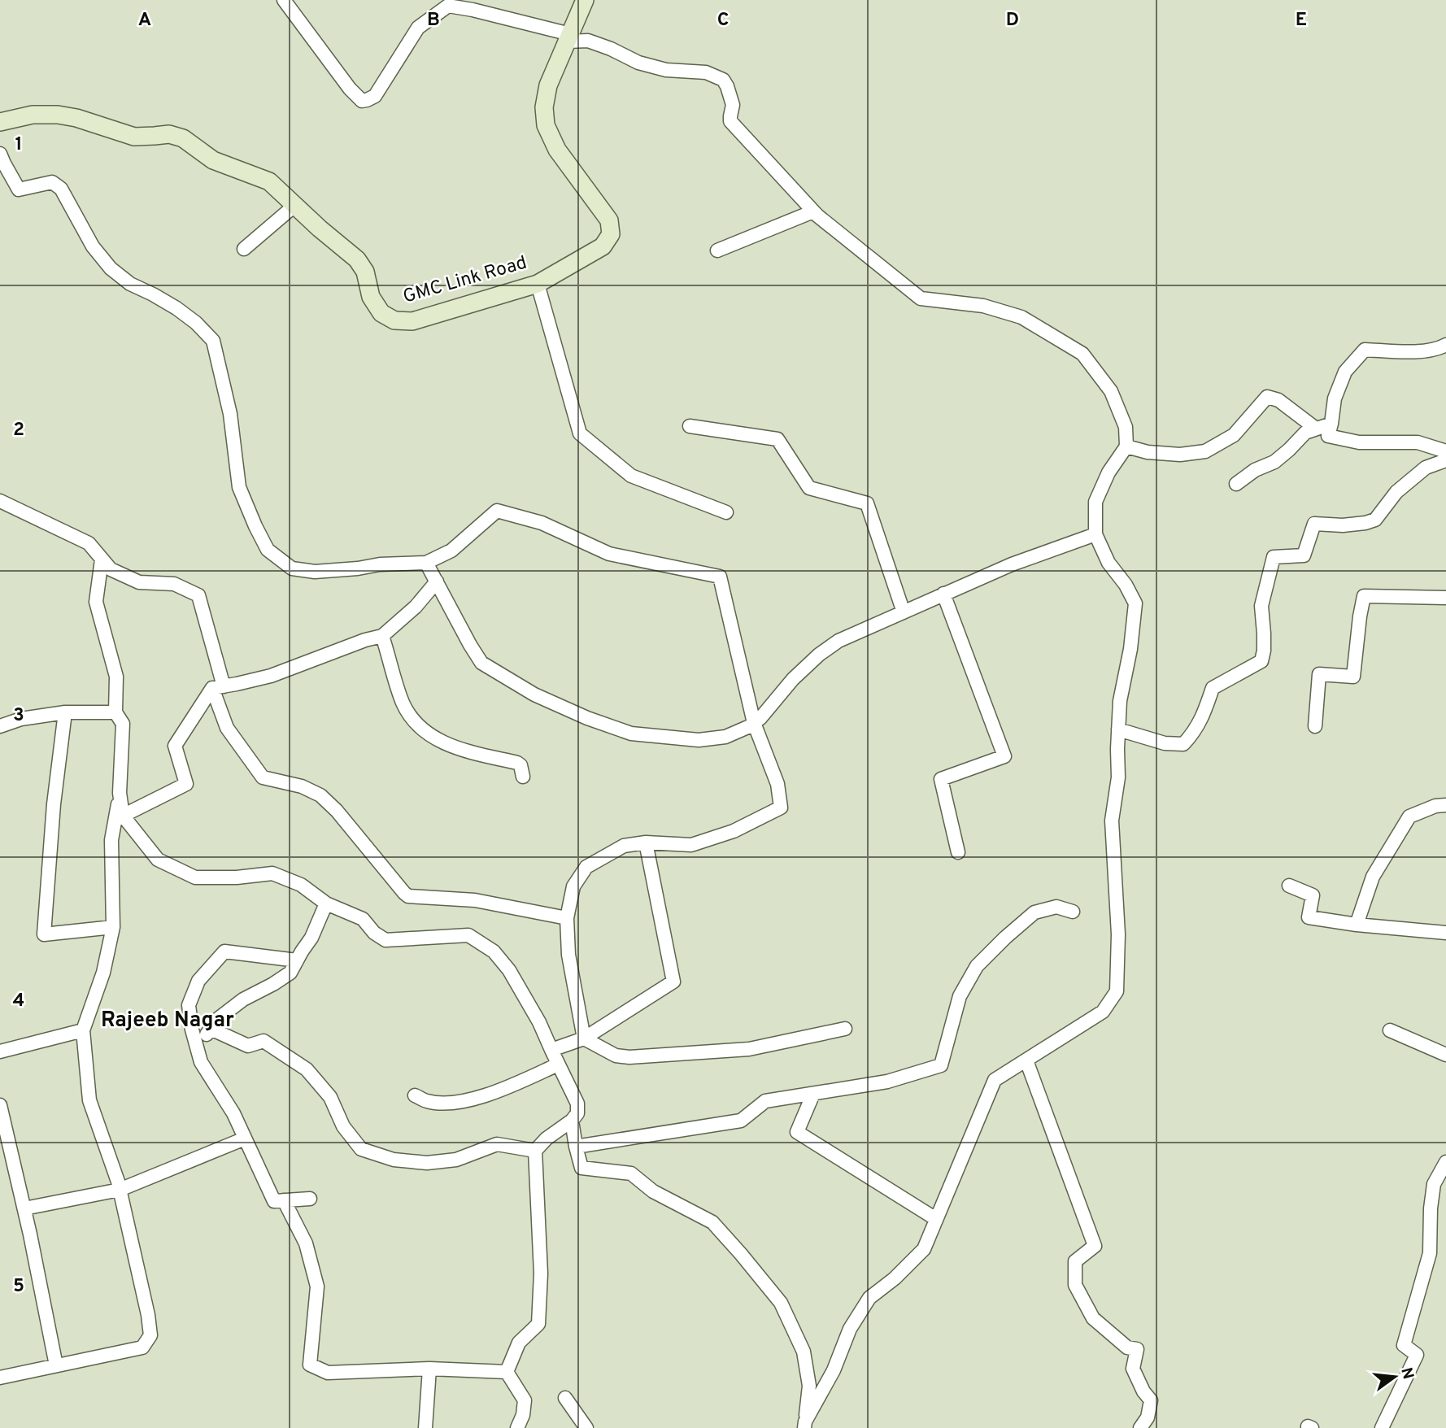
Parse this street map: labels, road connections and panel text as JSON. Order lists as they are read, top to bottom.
{
  "streets": {
    "street": ["GMC Link Road"]
  },
  "districts": ["Rajeeb Nagar"],
  "north": "right",
  "grid": {
    "columns": [
      "A",
      "B",
      "C",
      "D",
      "E"
    ],
    "rows": [
      "1",
      "2",
      "3",
      "4",
      "5"
    ]
  }
}
